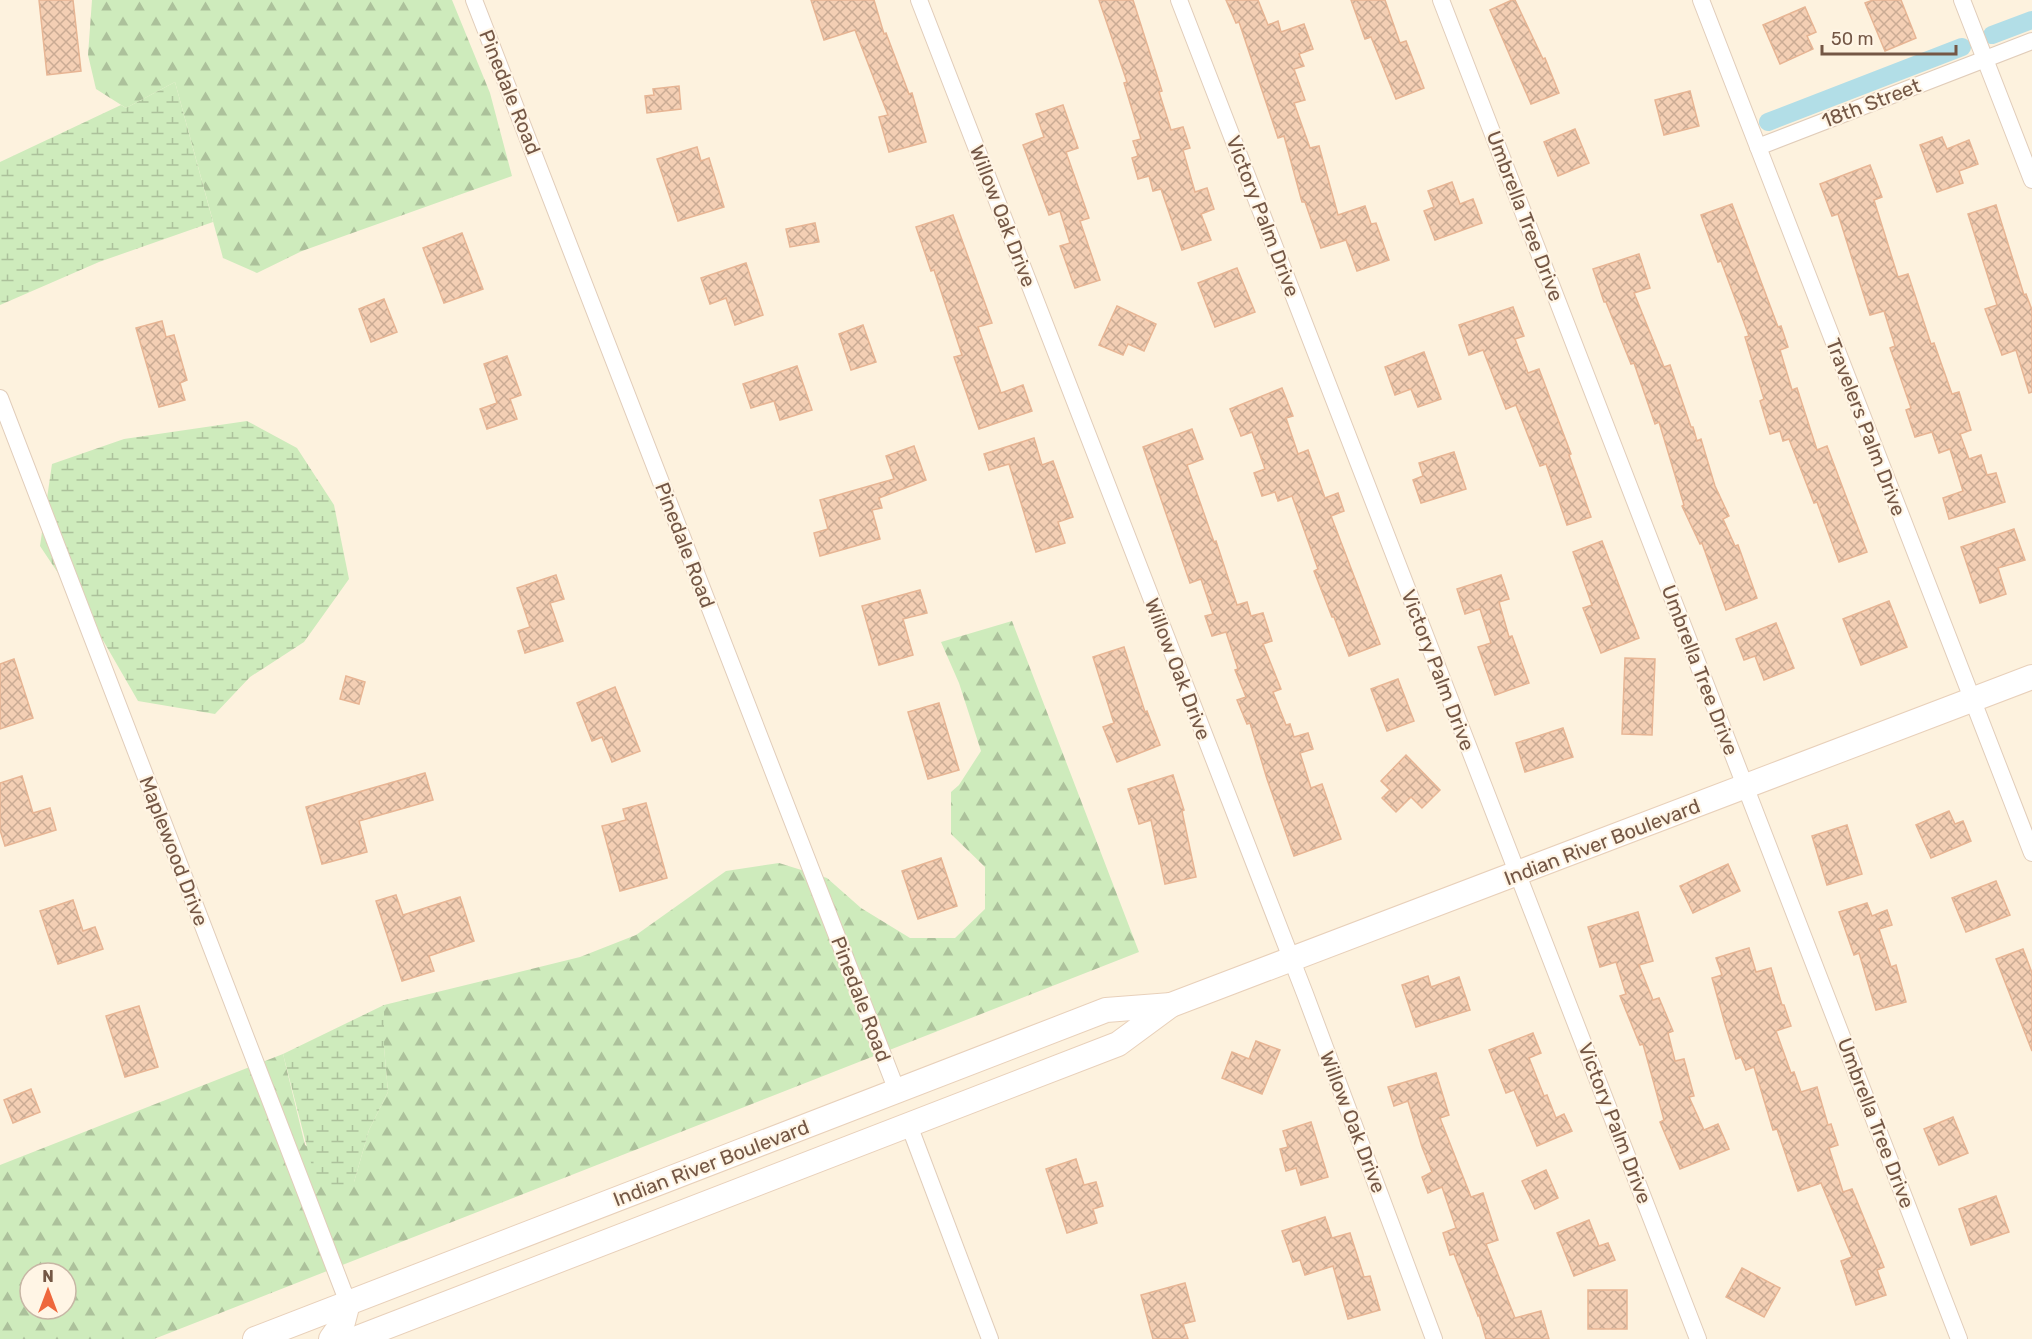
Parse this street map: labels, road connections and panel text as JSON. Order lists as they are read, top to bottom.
{
  "streets": {
    "main road": ["Indian River Boulevard"],
    "street": [
      "Pinedale Road",
      "18th Street",
      "Willow Oak Drive",
      "Victory Palm Drive",
      "Umbrella Tree Drive",
      "Travelers Palm Drive",
      "Maplewood Drive"
    ]
  },
  "crossings": [
    ["Pinedale Road", "Indian River Boulevard"],
    ["18th Street", "Travelers Palm Drive"],
    ["Willow Oak Drive", "Indian River Boulevard"],
    ["Victory Palm Drive", "Indian River Boulevard"],
    ["Umbrella Tree Drive", "Indian River Boulevard"],
    ["Travelers Palm Drive", "Indian River Boulevard"],
    ["Indian River Boulevard", "Maplewood Drive"]
  ],
  "scale_bar": "50 m",
  "north": "top"
}
